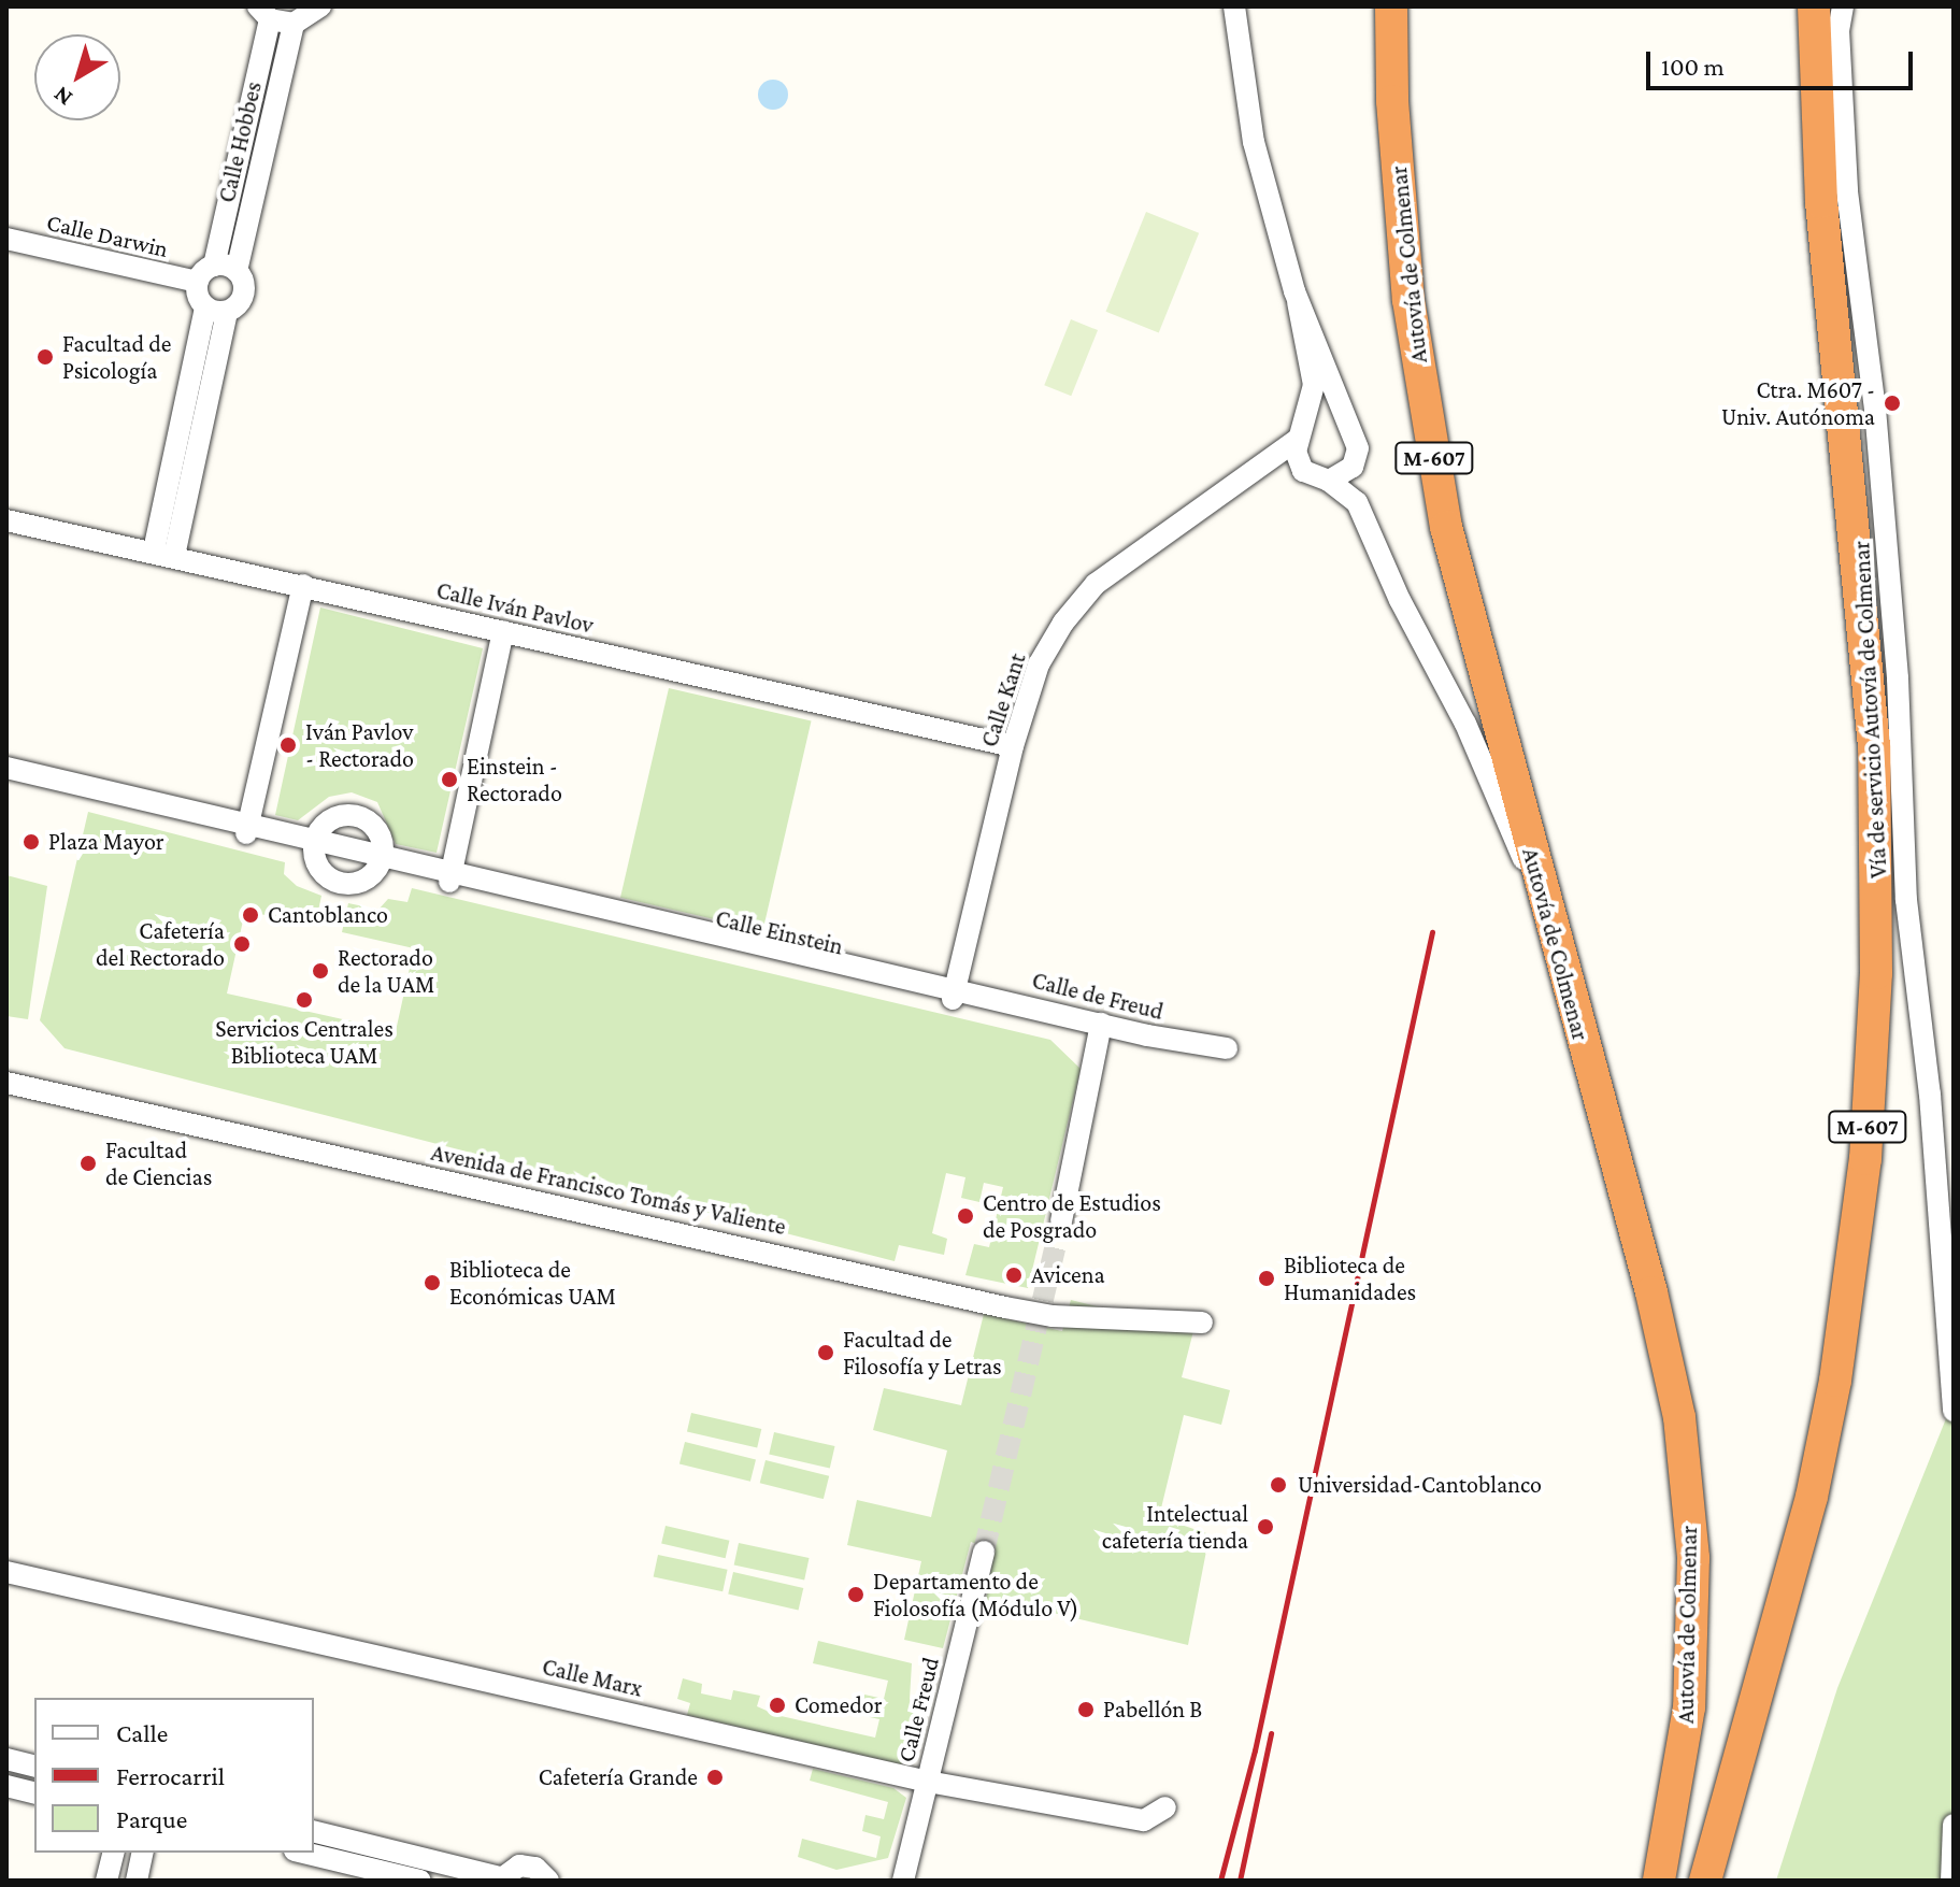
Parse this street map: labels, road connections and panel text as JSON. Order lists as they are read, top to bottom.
{
  "streets": {
    "highway": ["Autovía de Colmenar", "M-607"],
    "street": [
      "Calle Hobbes",
      "Calle Darwin",
      "Calle Iván Pavlov",
      "Calle Kant",
      "Vía de servicio Autovía de Colmenar",
      "Calle Einstein",
      "Calle de Freud",
      "Avenida de Francisco Tomás y Valiente",
      "Calle Marx",
      "Calle Freud"
    ]
  },
  "crossings": [
    ["Calle Iván Pavlov", "Calle Kant"],
    ["Calle Kant", "Calle Einstein"],
    ["Calle Einstein", "Calle de Freud"],
    ["Calle Marx", "Calle Freud"]
  ],
  "places": [
    "Facultad de Psicología",
    "Ctra. M607 - Univ. Autónoma",
    "Iván Pavlov - Rectorado",
    "Einstein - Rectorado",
    "Plaza Mayor",
    "Cantoblanco",
    "Cafetería del Rectorado",
    "Rectorado de la UAM",
    "Servicios Centrales Biblioteca UAM",
    "Facultad de Ciencias",
    "Centro de Estudios de Posgrado",
    "Avicena",
    "Biblioteca de Humanidades",
    "Biblioteca de Económicas UAM",
    "Facultad de Filosofía y Letras",
    "Universidad-Cantoblanco",
    "Intelectual cafetería tienda",
    "Departamento de Fiolosofía (Módulo V)",
    "Comedor",
    "Pabellón B",
    "Cafetería Grande"
  ],
  "legend": ["Calle", "Ferrocarril", "Parque"],
  "scale_bar": "100 m",
  "north": "bottom left"
}
